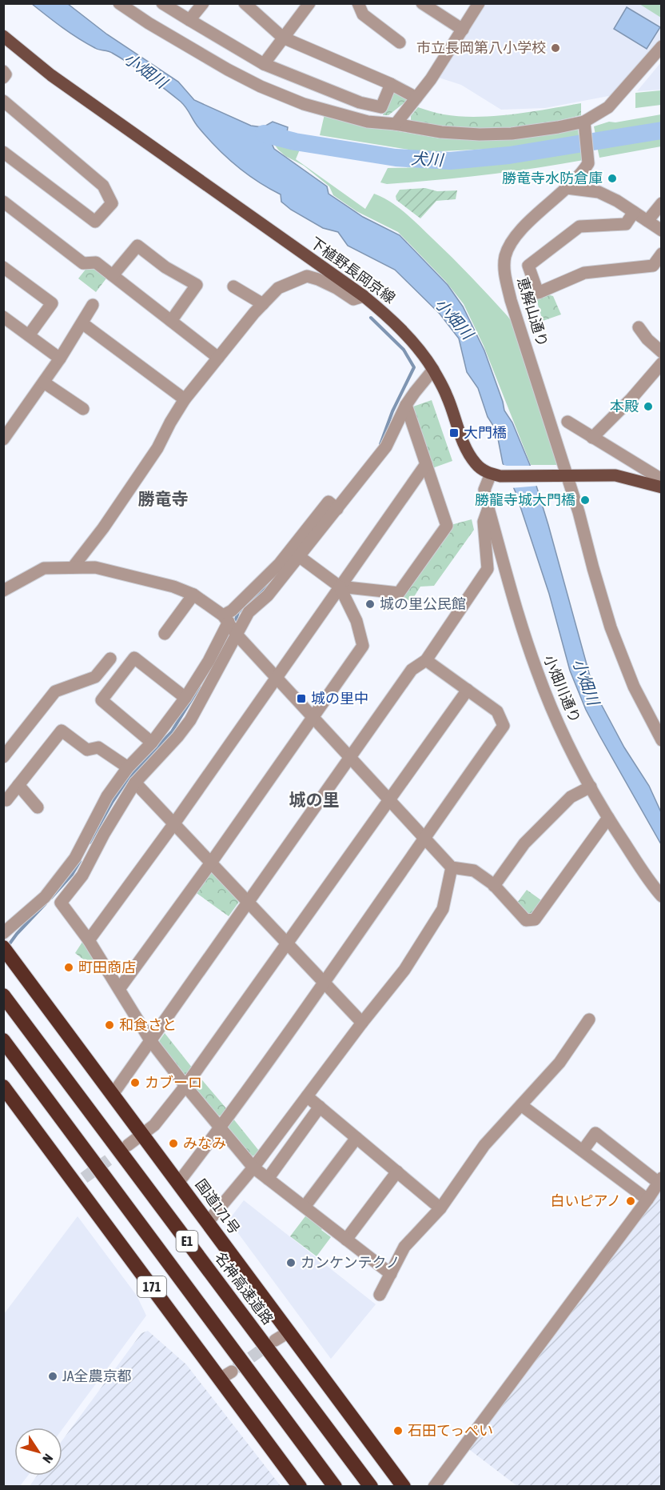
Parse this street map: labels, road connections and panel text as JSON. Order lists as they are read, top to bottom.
{
  "streets": {
    "highway": [
      "国道171号",
      "E1",
      "171",
      "名神高速道路"
    ],
    "main road": ["下植野長岡京線"],
    "street": ["恵解山通り", "小畑川通り"]
  },
  "crossings": [
    ["下植野長岡京線", "小畑川通り"]
  ],
  "districts": ["勝竜寺", "城の里"],
  "water": ["小畑川", "犬川"],
  "places": {
    "other": [
      "市立長岡第八小学校",
      "勝竜寺水防倉庫",
      "本殿",
      "勝龍寺城大門橋",
      "城の里公民館",
      "町田商店",
      "和食さと",
      "カブーロ",
      "みなみ",
      "白いピアノ",
      "カンケンテクノ",
      "JA全農京都",
      "石田てっぺい"
    ],
    "transit": ["大門橋", "城の里中"]
  },
  "north": "bottom right"
}
